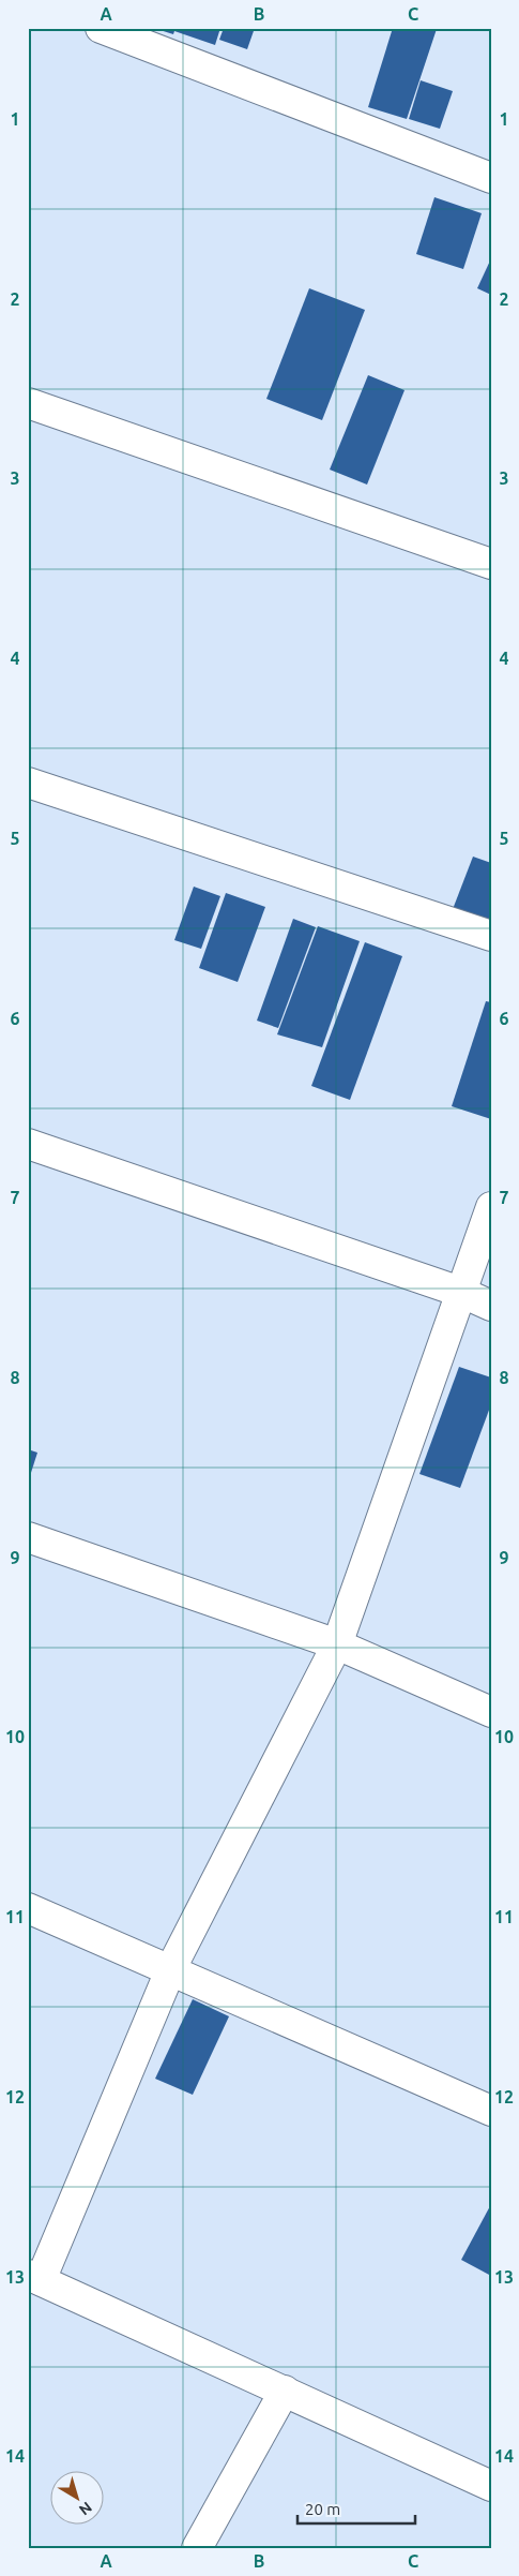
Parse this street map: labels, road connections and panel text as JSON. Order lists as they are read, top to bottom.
{
  "scale_bar": "20 m",
  "north": "bottom right",
  "grid": {
    "columns": ["A", "B", "C"],
    "rows": [
      "1",
      "2",
      "3",
      "4",
      "5",
      "6",
      "7",
      "8",
      "9",
      "10",
      "11",
      "12",
      "13",
      "14"
    ]
  }
}
